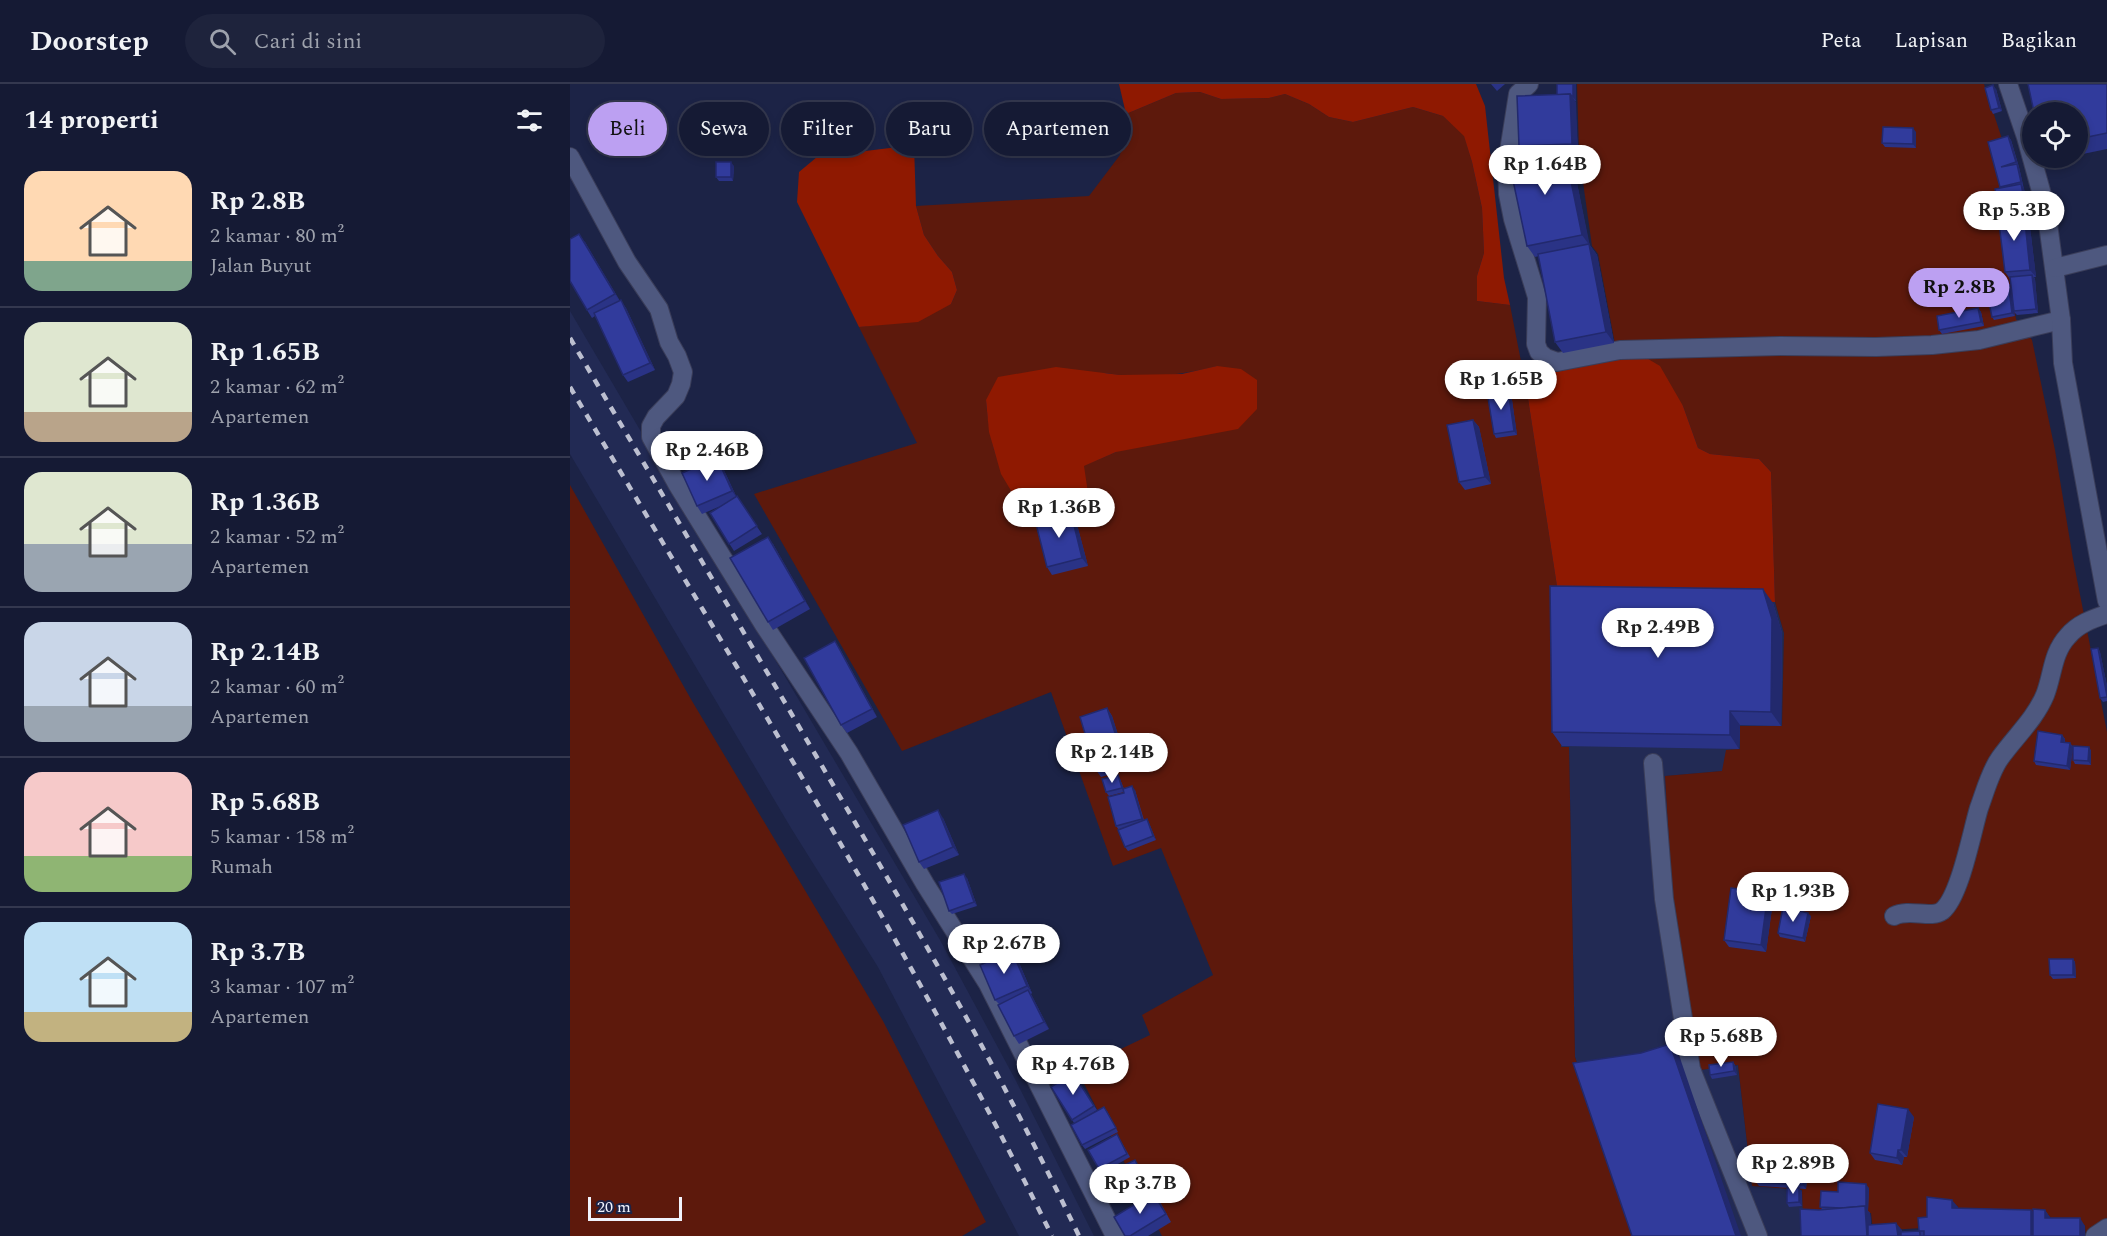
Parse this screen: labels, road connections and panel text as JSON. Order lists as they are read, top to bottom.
{
  "scale_bar": "20 m",
  "page": {
    "header": "Doorstep",
    "search": "Cari di sini",
    "nav": ["Peta", "Lapisan", "Bagikan"],
    "heading": "14 properti",
    "chip": [
      "Beli",
      "Sewa",
      "Filter",
      "Baru",
      "Apartemen"
    ],
    "price": [
      "Rp 1.64B",
      "Rp 5.3B",
      "Rp 2.8B",
      "Rp 1.65B",
      "Rp 2.46B",
      "Rp 1.36B",
      "Rp 2.49B",
      "Rp 2.14B",
      "Rp 1.93B",
      "Rp 2.67B",
      "Rp 5.68B",
      "Rp 4.76B",
      "Rp 2.89B",
      "Rp 3.7B"
    ],
    "list": [
      {
        "name": "Rp 2.8B",
        "note": "2 kamar · 80 m² · Jalan Buyut"
      },
      {
        "name": "Rp 1.65B",
        "note": "2 kamar · 62 m² · Apartemen"
      },
      {
        "name": "Rp 1.36B",
        "note": "2 kamar · 52 m² · Apartemen"
      },
      {
        "name": "Rp 2.14B",
        "note": "2 kamar · 60 m² · Apartemen"
      },
      {
        "name": "Rp 5.68B",
        "note": "5 kamar · 158 m² · Rumah"
      },
      {
        "name": "Rp 3.7B",
        "note": "3 kamar · 107 m² · Apartemen"
      }
    ],
    "scale": "20 m"
  }
}
